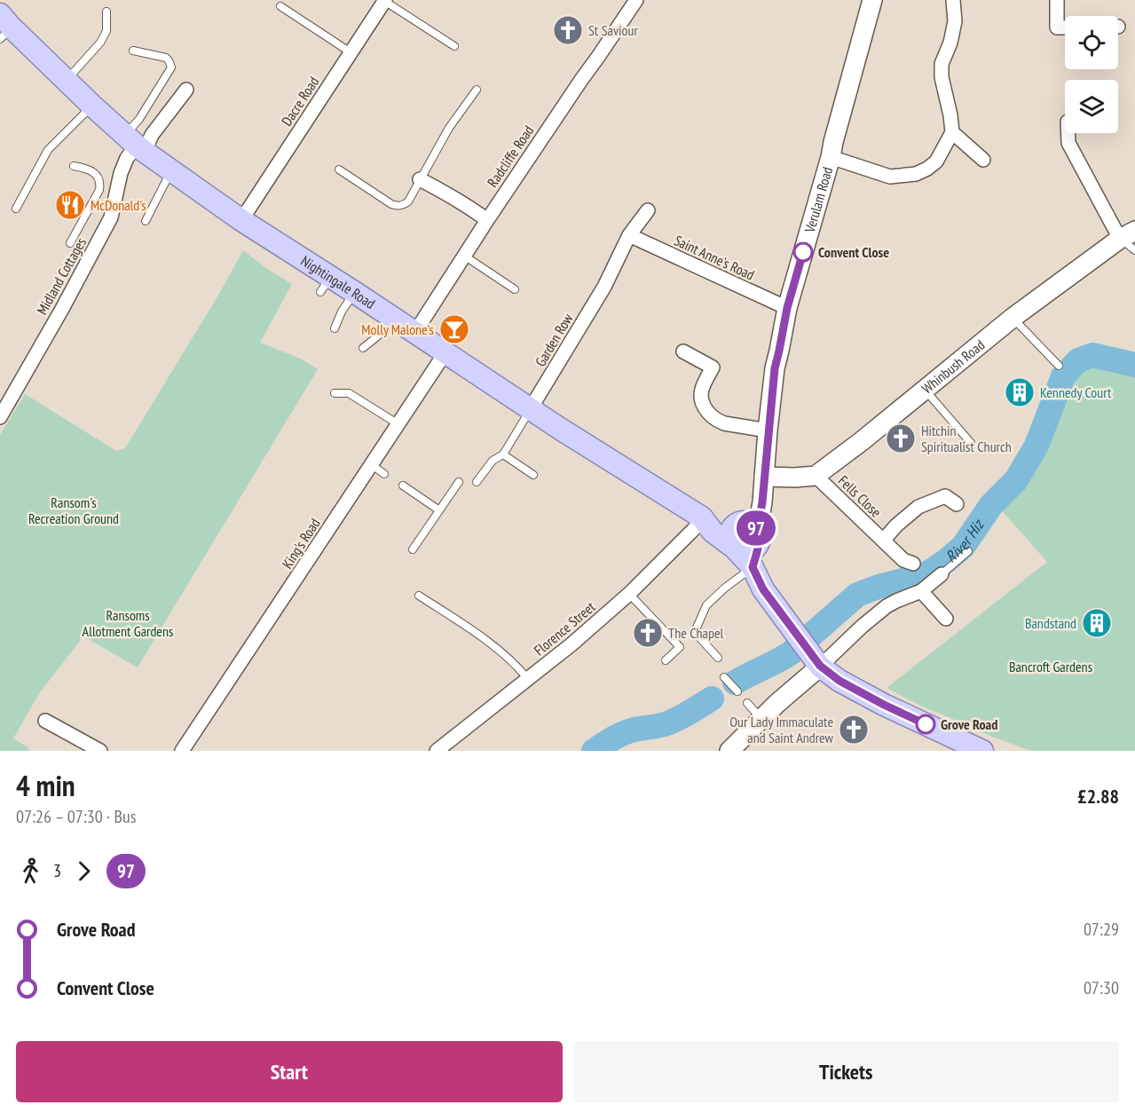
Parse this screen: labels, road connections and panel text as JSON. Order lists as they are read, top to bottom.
{
  "streets": {
    "main road": ["Nightingale Road"],
    "street": [
      "Dacre Road",
      "Radcliffe Road",
      "Verulam Road",
      "Saint Anne's Road",
      "Midland Cottages",
      "Garden Row",
      "Whinbush Road",
      "Fells Close",
      "King's Road",
      "Florence Street"
    ]
  },
  "crossings": [
    ["Dacre Road", "Nightingale Road"],
    ["Radcliffe Road", "Nightingale Road"],
    ["Verulam Road", "Saint Anne's Road"],
    ["Verulam Road", "Nightingale Road"],
    ["Saint Anne's Road", "Garden Row"],
    ["Midland Cottages", "Nightingale Road"],
    ["Nightingale Road", "Garden Row"],
    ["Nightingale Road", "King's Road"],
    ["Nightingale Road", "Florence Street"],
    ["Whinbush Road", "Fells Close"]
  ],
  "water": ["River Hiz"],
  "parks": ["Ransom's Recreation Ground", "Ransoms Allotment Gardens", "Bancroft Gardens"],
  "places": {
    "church": [
      "St Saviour",
      "Hitchin Spiritualist Church",
      "The Chapel",
      "Our Lady Immaculate and Saint Andrew"
    ],
    "restaurant": ["McDonald's"],
    "other": ["Convent Close", "Grove Road"],
    "bar": ["Molly Malone's"],
    "building": ["Kennedy Court", "Bandstand"]
  },
  "lines": ["bus line 97"],
  "page": {
    "on_map": "97",
    "heading": ["4 min", "07:26 – 07:30 · Bus", "£2.88"],
    "legs": ["3", "97"],
    "list": [
      {
        "name": "Grove Road",
        "value": "07:29"
      },
      {
        "name": "Convent Close",
        "value": "07:30"
      }
    ],
    "buttons": ["Start", "Tickets"]
  }
}
